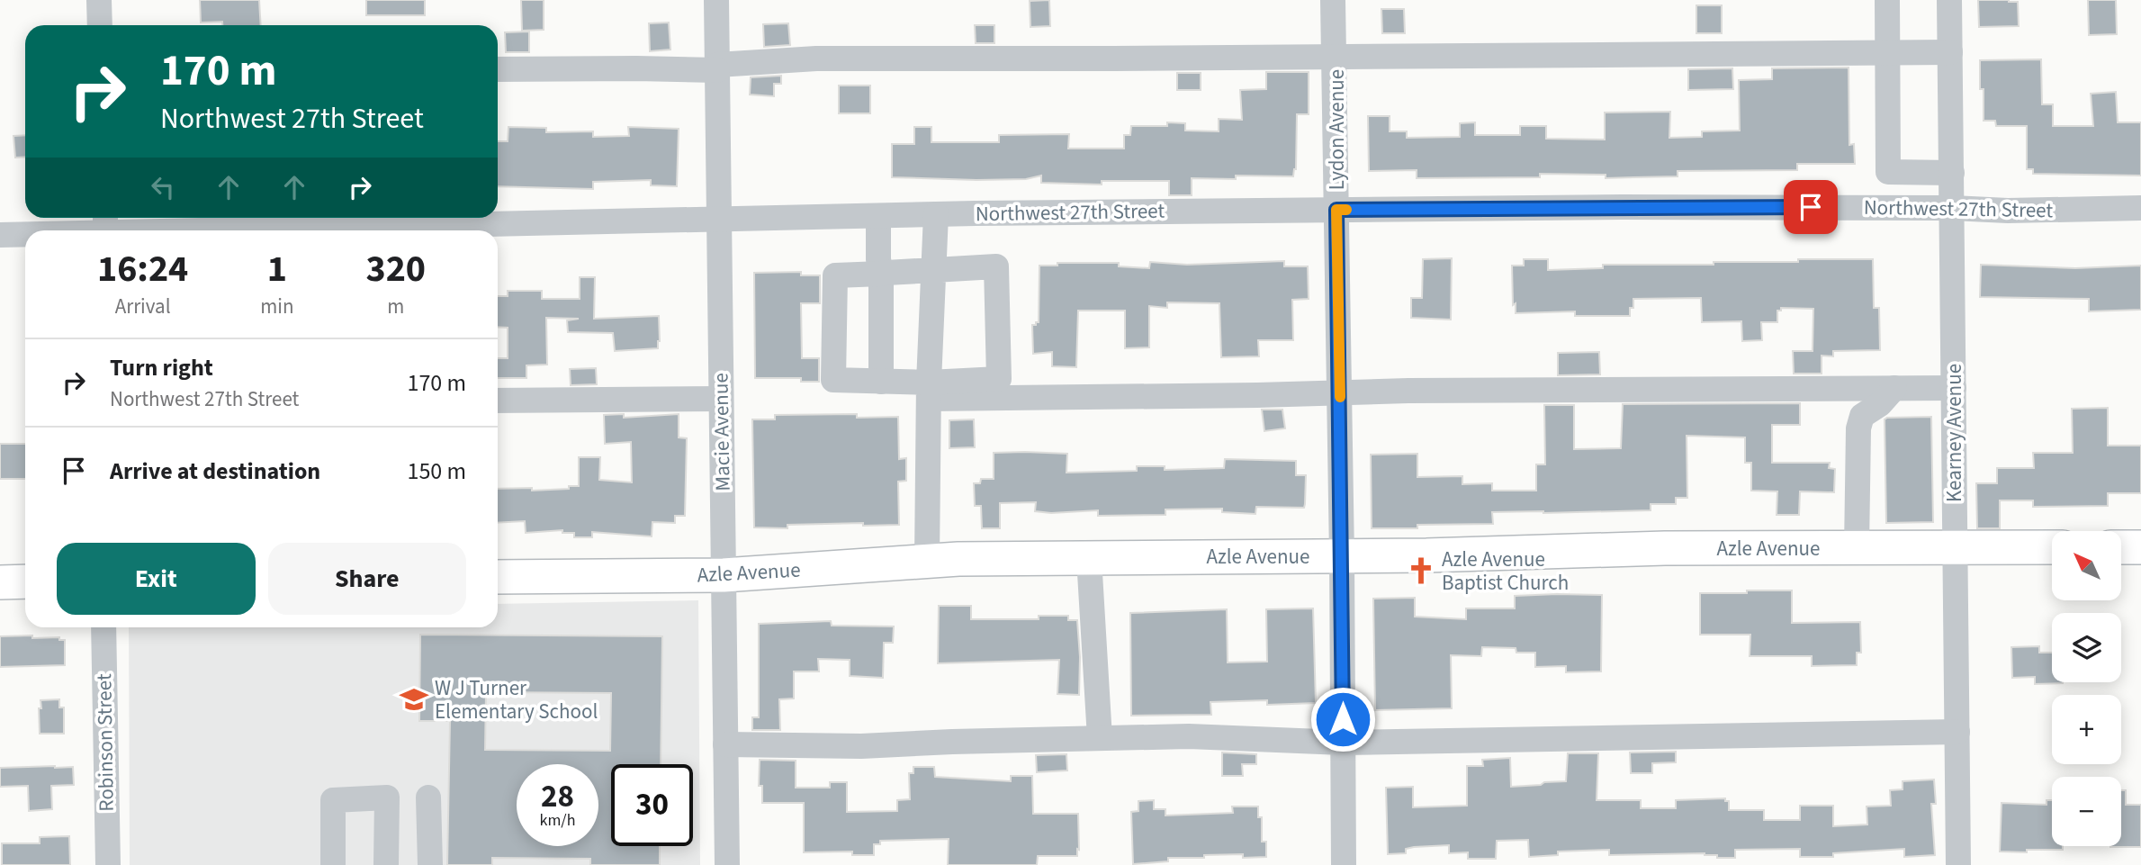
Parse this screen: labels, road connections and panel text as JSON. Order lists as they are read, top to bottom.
{
  "streets": {
    "main road": ["Azle Avenue"],
    "street": [
      "Lydon Avenue",
      "Northwest 27th Street",
      "Macie Avenue",
      "Kearney Avenue",
      "Robinson Street"
    ]
  },
  "crossings": [
    ["Lydon Avenue", "Northwest 27th Street"],
    ["Lydon Avenue", "Azle Avenue"],
    ["Northwest 27th Street", "Macie Avenue"],
    ["Northwest 27th Street", "Kearney Avenue"],
    ["Macie Avenue", "Azle Avenue"],
    ["Kearney Avenue", "Azle Avenue"]
  ],
  "places": {
    "church": ["Azle Avenue Baptist Church"],
    "school or university": ["W J Turner Elementary School"]
  },
  "north": "top left",
  "page": {
    "turn": ["170 m", "Northwest 27th Street"],
    "eta": [
      "16:24",
      "Arrival",
      "1",
      "min",
      "320",
      "m"
    ],
    "list": [
      {
        "name": "Turn right",
        "note": "Northwest 27th Street",
        "value": "170 m"
      },
      {
        "name": "Arrive at destination",
        "value": "150 m"
      }
    ],
    "buttons": ["Exit", "Share"],
    "map_buttons": ["+", "−"],
    "speed": "28 km/h",
    "limit": "30"
  }
}
